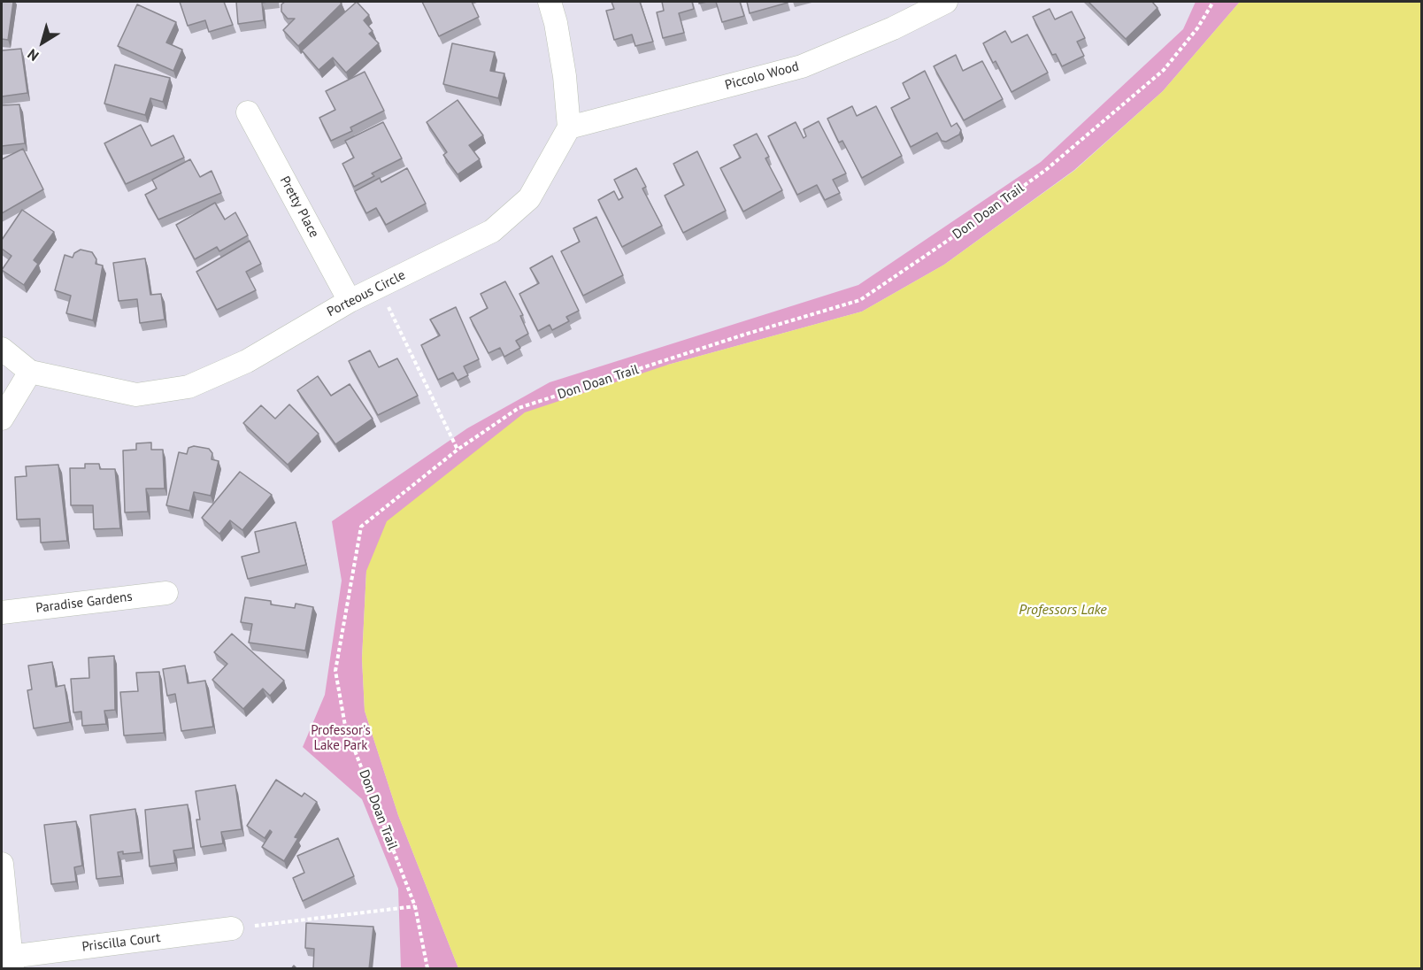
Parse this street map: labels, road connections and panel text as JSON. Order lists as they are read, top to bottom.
{
  "streets": {
    "street": [
      "Piccolo Wood",
      "Pretty Place",
      "Porteous Circle",
      "Paradise Gardens",
      "Priscilla Court"
    ],
    "path": ["Don Doan Trail"]
  },
  "crossings": [
    ["Piccolo Wood", "Porteous Circle"],
    ["Pretty Place", "Porteous Circle"]
  ],
  "water": ["Professors Lake"],
  "parks": ["Professor's Lake Park"],
  "north": "bottom left"
}
